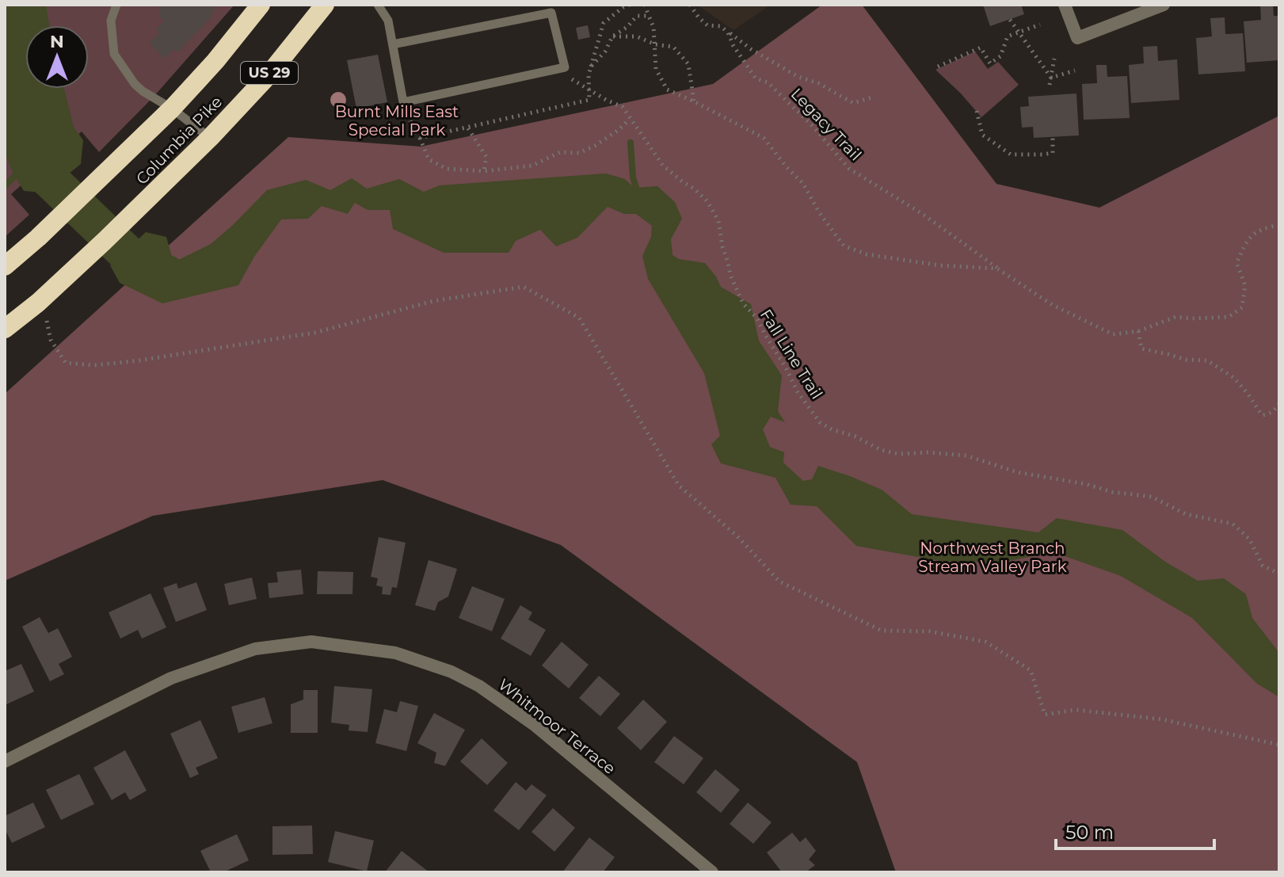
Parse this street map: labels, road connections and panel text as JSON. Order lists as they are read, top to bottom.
{
  "streets": {
    "highway": ["US 29", "Columbia Pike"],
    "street": ["Whitmoor Terrace"],
    "path": ["Legacy Trail", "Fall Line Trail"]
  },
  "parks": ["Burnt Mills East Special Park", "Northwest Branch Stream Valley Park"],
  "scale_bar": "50 m",
  "north": "top"
}
